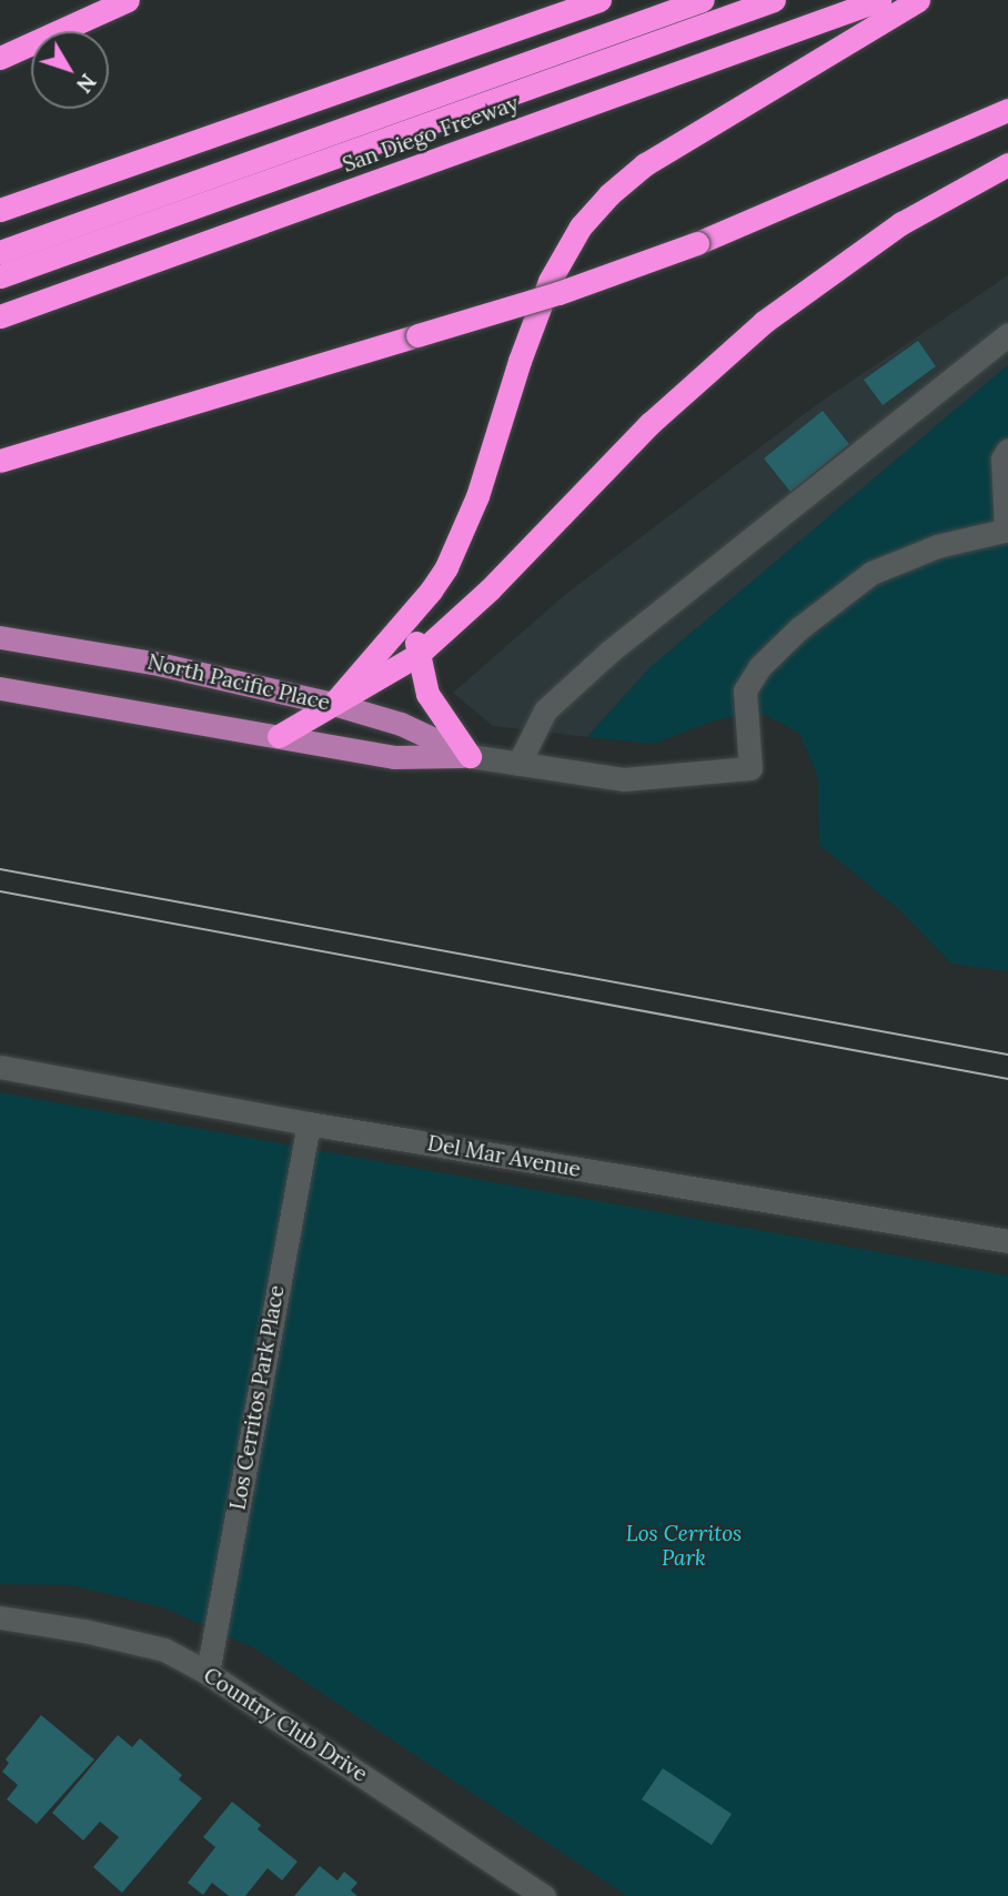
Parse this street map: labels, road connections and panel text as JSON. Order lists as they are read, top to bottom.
{
  "streets": {
    "highway": ["San Diego Freeway"],
    "main road": ["North Pacific Place"],
    "street": ["Del Mar Avenue", "Los Cerritos Park Place", "Country Club Drive"]
  },
  "crossings": [
    ["Del Mar Avenue", "Los Cerritos Park Place"],
    ["Los Cerritos Park Place", "Country Club Drive"]
  ],
  "parks": ["Los Cerritos Park"],
  "north": "bottom right"
}
